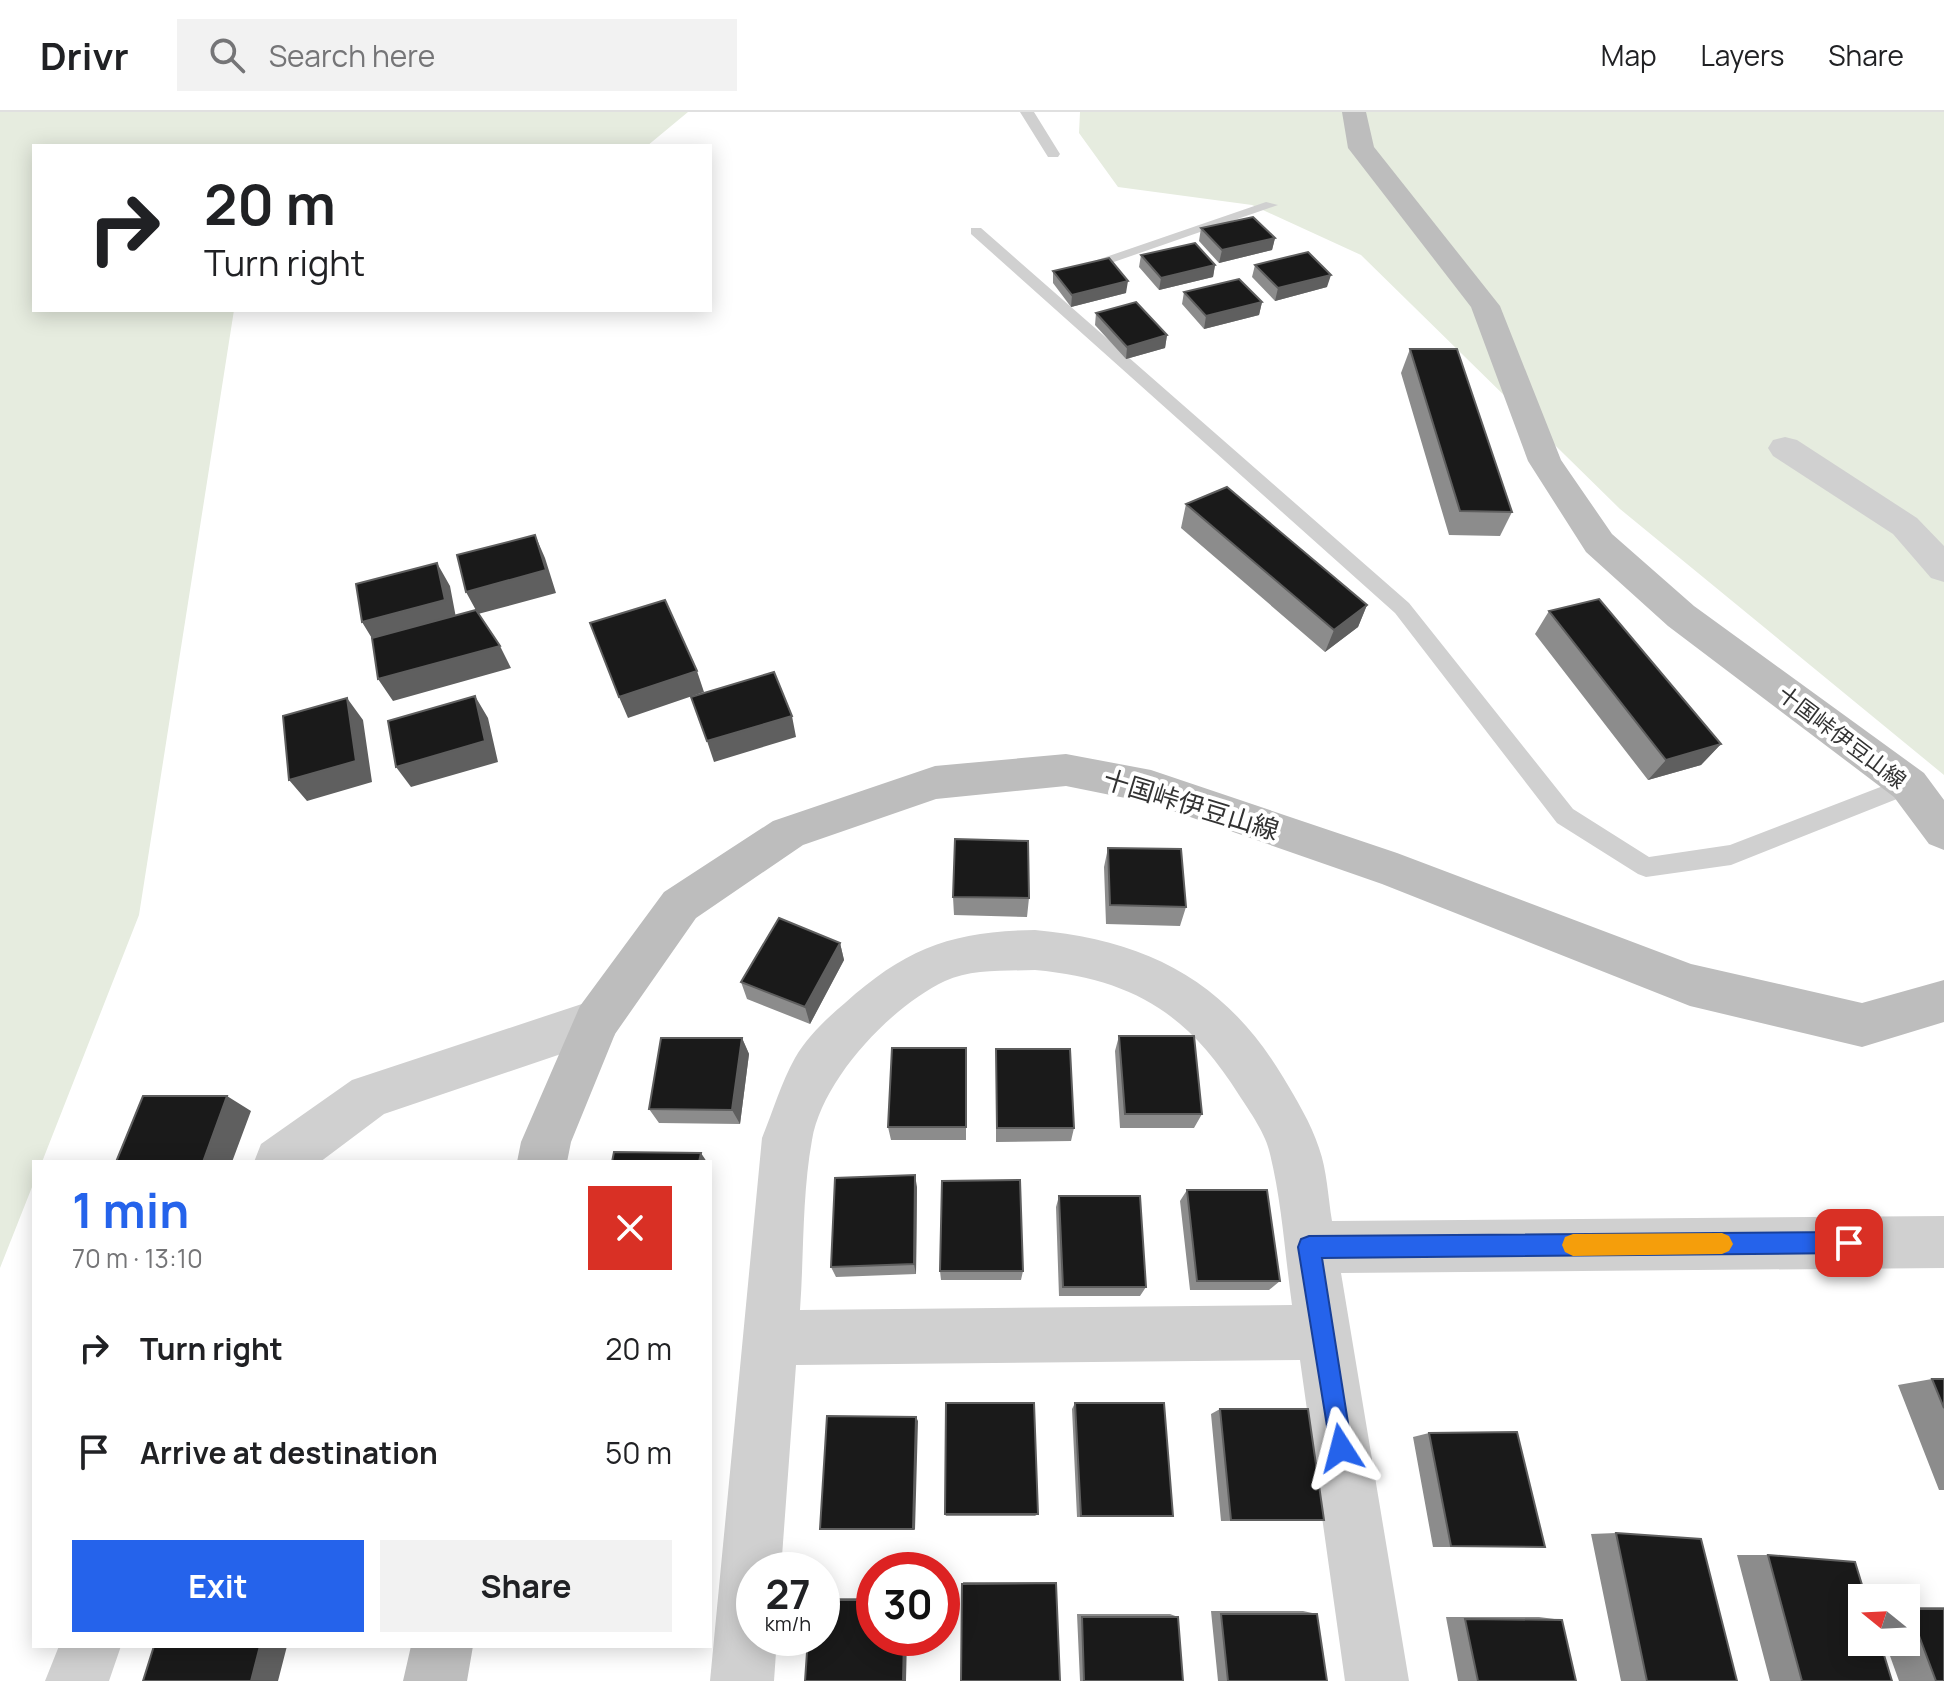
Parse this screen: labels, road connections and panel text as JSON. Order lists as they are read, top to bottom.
{
  "streets": {
    "main road": ["十国峠伊豆山線"]
  },
  "north": "left",
  "page": {
    "header": "Drivr",
    "search": "Search here",
    "nav": ["Map", "Layers", "Share"],
    "turn": ["20 m", "Turn right"],
    "heading": ["1 min", "70 m · 13:10"],
    "list": [
      {
        "name": "Turn right",
        "value": "20 m"
      },
      {
        "name": "Arrive at destination",
        "value": "50 m"
      }
    ],
    "buttons": ["Exit", "Share"],
    "speed": "27 km/h",
    "limit": "30"
  }
}
